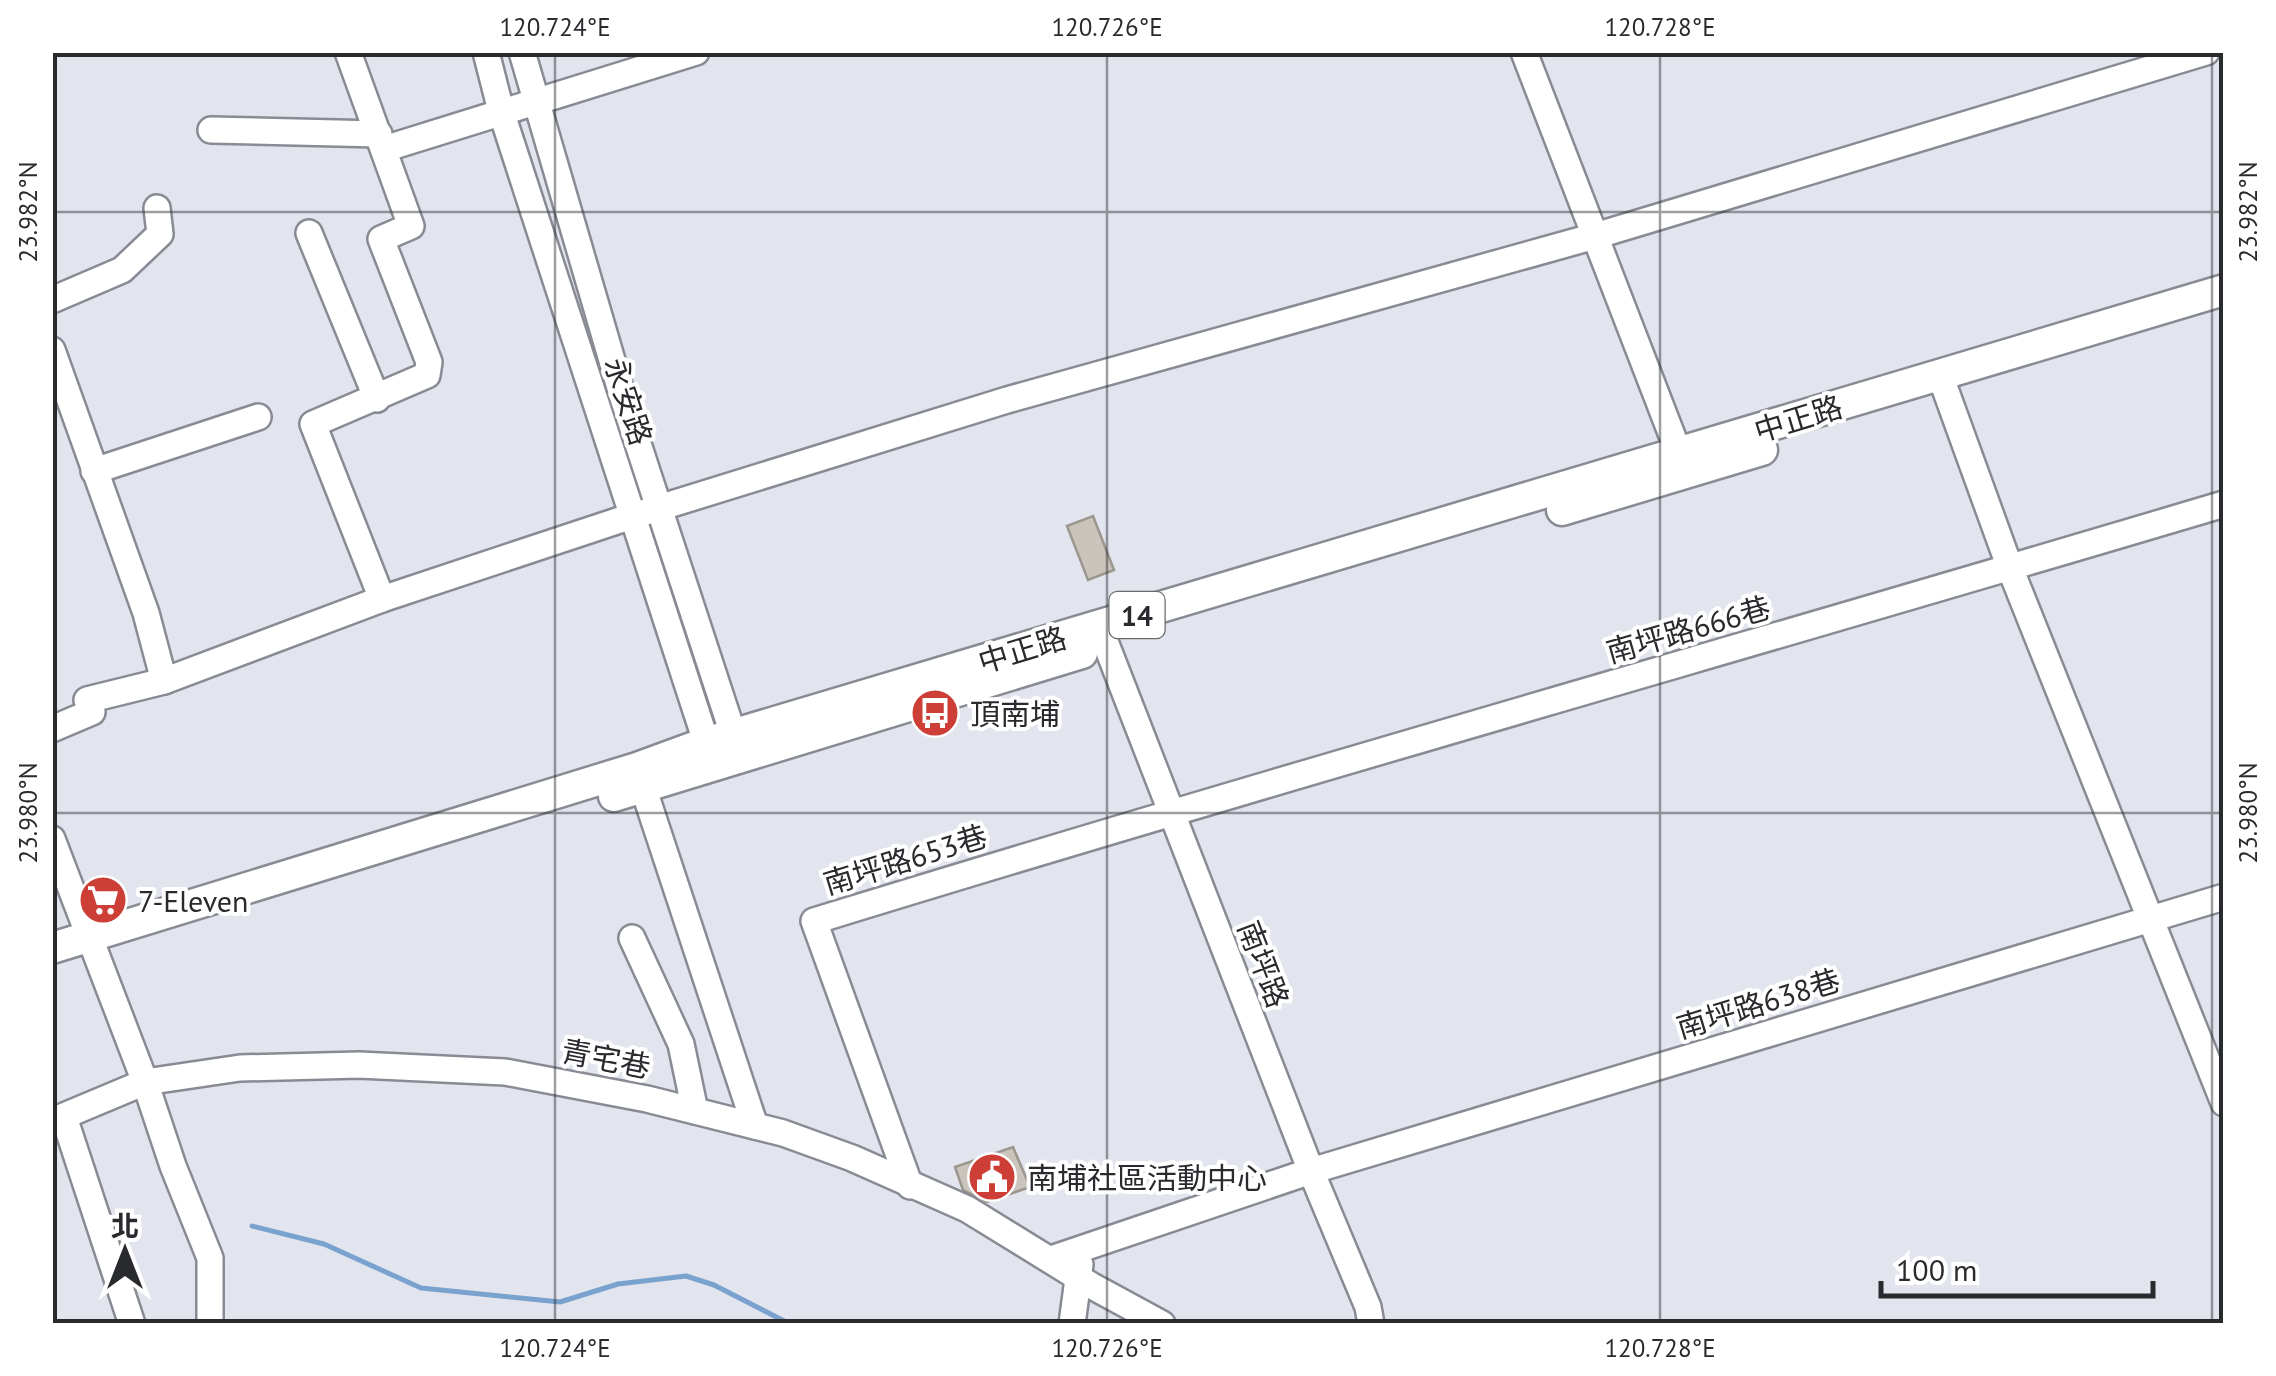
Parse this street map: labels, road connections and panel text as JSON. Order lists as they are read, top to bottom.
{
  "streets": {
    "main road": ["中正路", "14"],
    "street": [
      "永安路",
      "南坪路666巷",
      "南坪路653巷",
      "南坪路",
      "南坪路638巷",
      "青宅巷"
    ]
  },
  "crossings": [
    ["永安路", "中正路"],
    ["中正路", "南坪路"],
    ["南坪路666巷", "南坪路653巷"],
    ["南坪路666巷", "南坪路"],
    ["南坪路653巷", "南坪路"],
    ["南坪路653巷", "青宅巷"],
    ["南坪路", "南坪路638巷"],
    ["南坪路638巷", "青宅巷"]
  ],
  "places": {
    "bus stop": ["頂南埔"],
    "supermarket": ["7-Eleven"],
    "public building": ["南埔社區活動中心"]
  },
  "scale_bar": "100 m",
  "north": "top",
  "coordinates": [
    "120.724°E",
    "120.726°E",
    "120.728°E",
    "23.982°N",
    "23.980°N"
  ]
}
